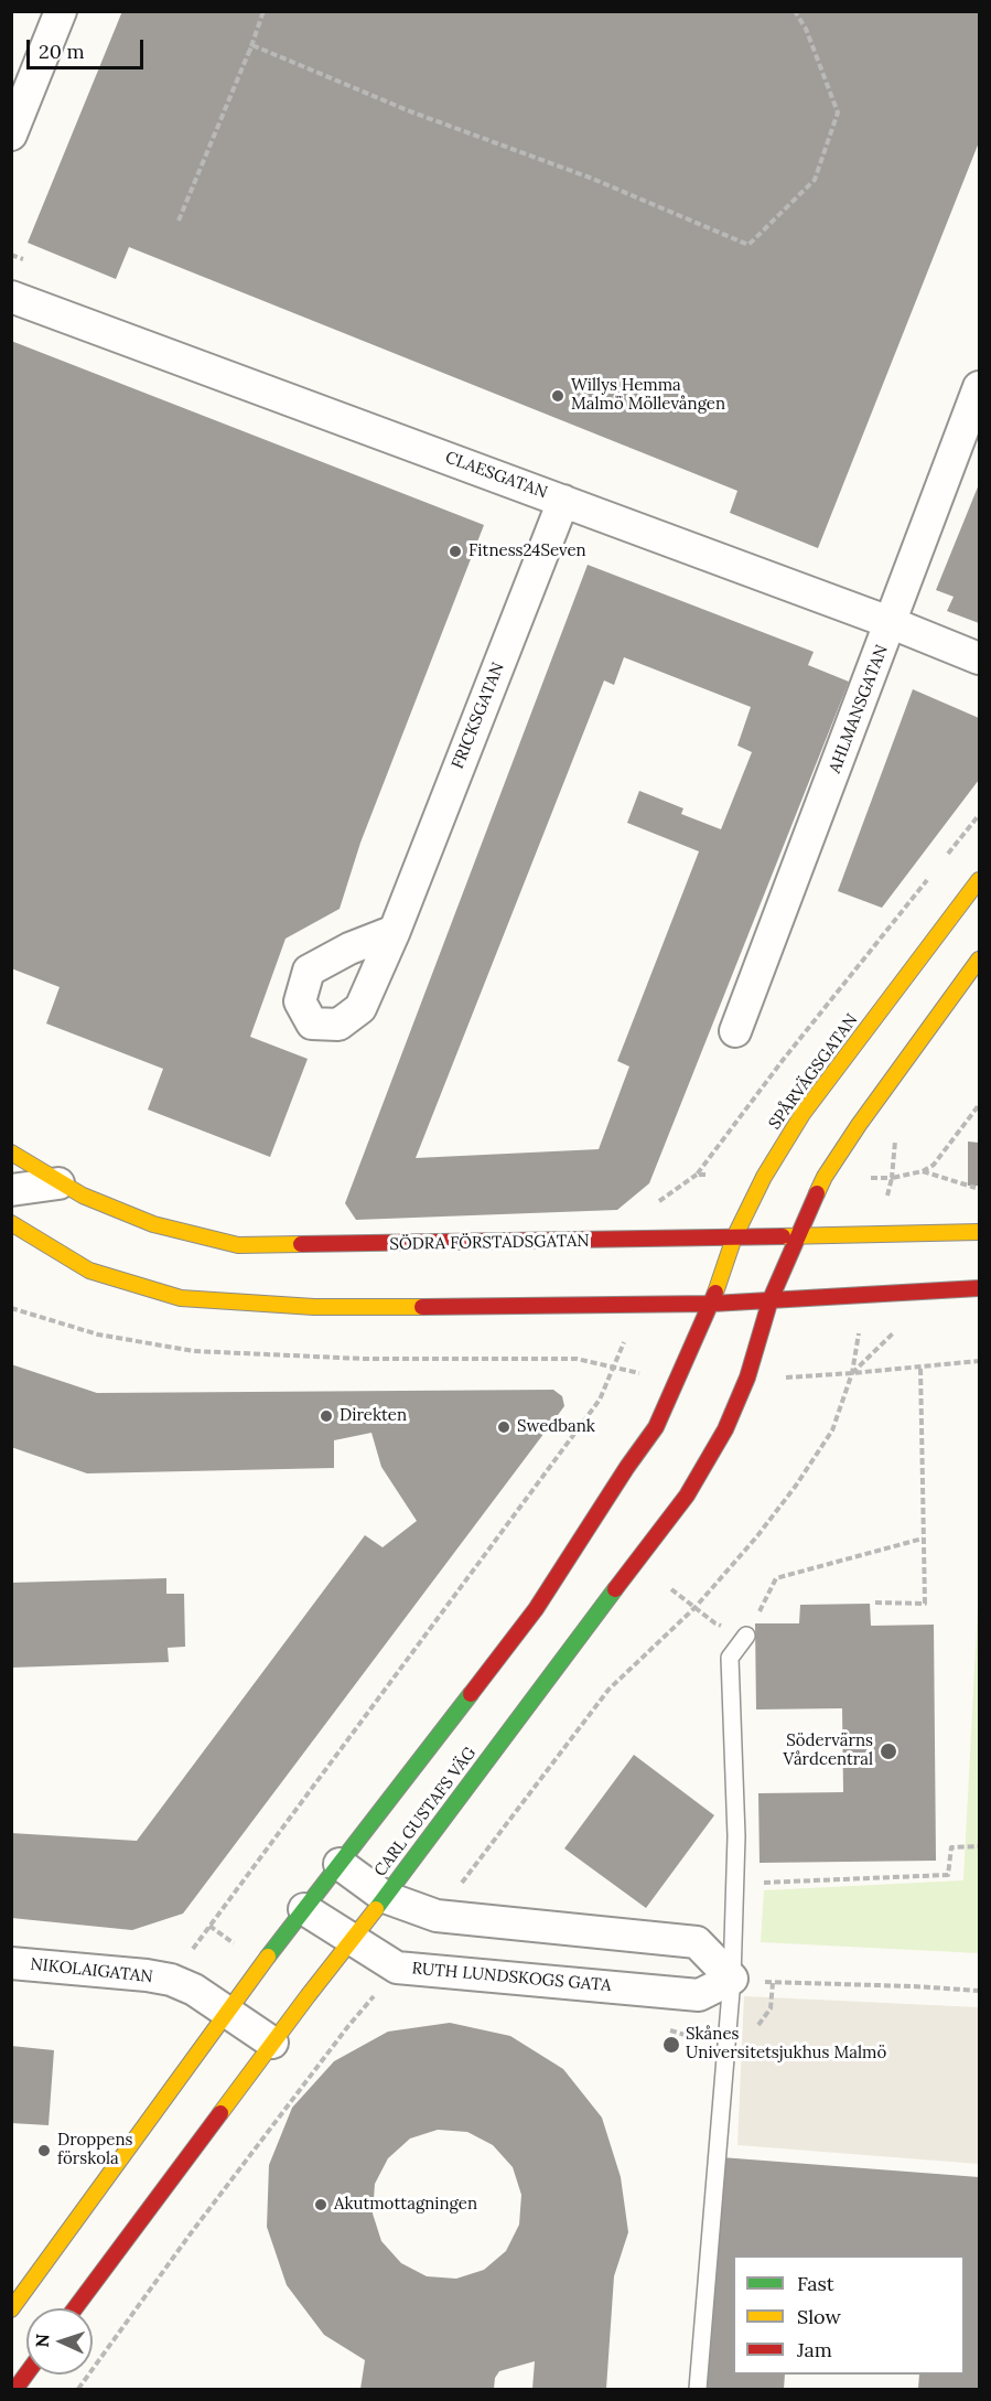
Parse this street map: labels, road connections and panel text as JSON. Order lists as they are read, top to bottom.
{
  "streets": {
    "street": [
      "CLAESGATAN",
      "AHLMANSGATAN",
      "FRICKSGATAN",
      "SPÅRVÄGSGATAN",
      "SÖDRA FÖRSTADSGATAN",
      "CARL GUSTAFS VÄG",
      "NIKOLAIGATAN",
      "RUTH LUNDSKOGS GATA"
    ]
  },
  "crossings": [
    ["CLAESGATAN", "AHLMANSGATAN"],
    ["CLAESGATAN", "FRICKSGATAN"],
    ["SPÅRVÄGSGATAN", "SÖDRA FÖRSTADSGATAN"],
    ["CARL GUSTAFS VÄG", "NIKOLAIGATAN"],
    ["CARL GUSTAFS VÄG", "RUTH LUNDSKOGS GATA"]
  ],
  "places": [
    "Willys Hemma Malmö Möllevången",
    "Fitness24Seven",
    "Direkten",
    "Swedbank",
    "Södervärns Vårdcentral",
    "Skånes Universitetsjukhus Malmö",
    "Droppens förskola",
    "Akutmottagningen"
  ],
  "legend": ["Fast", "Slow", "Jam"],
  "scale_bar": "20 m",
  "north": "left"
}
